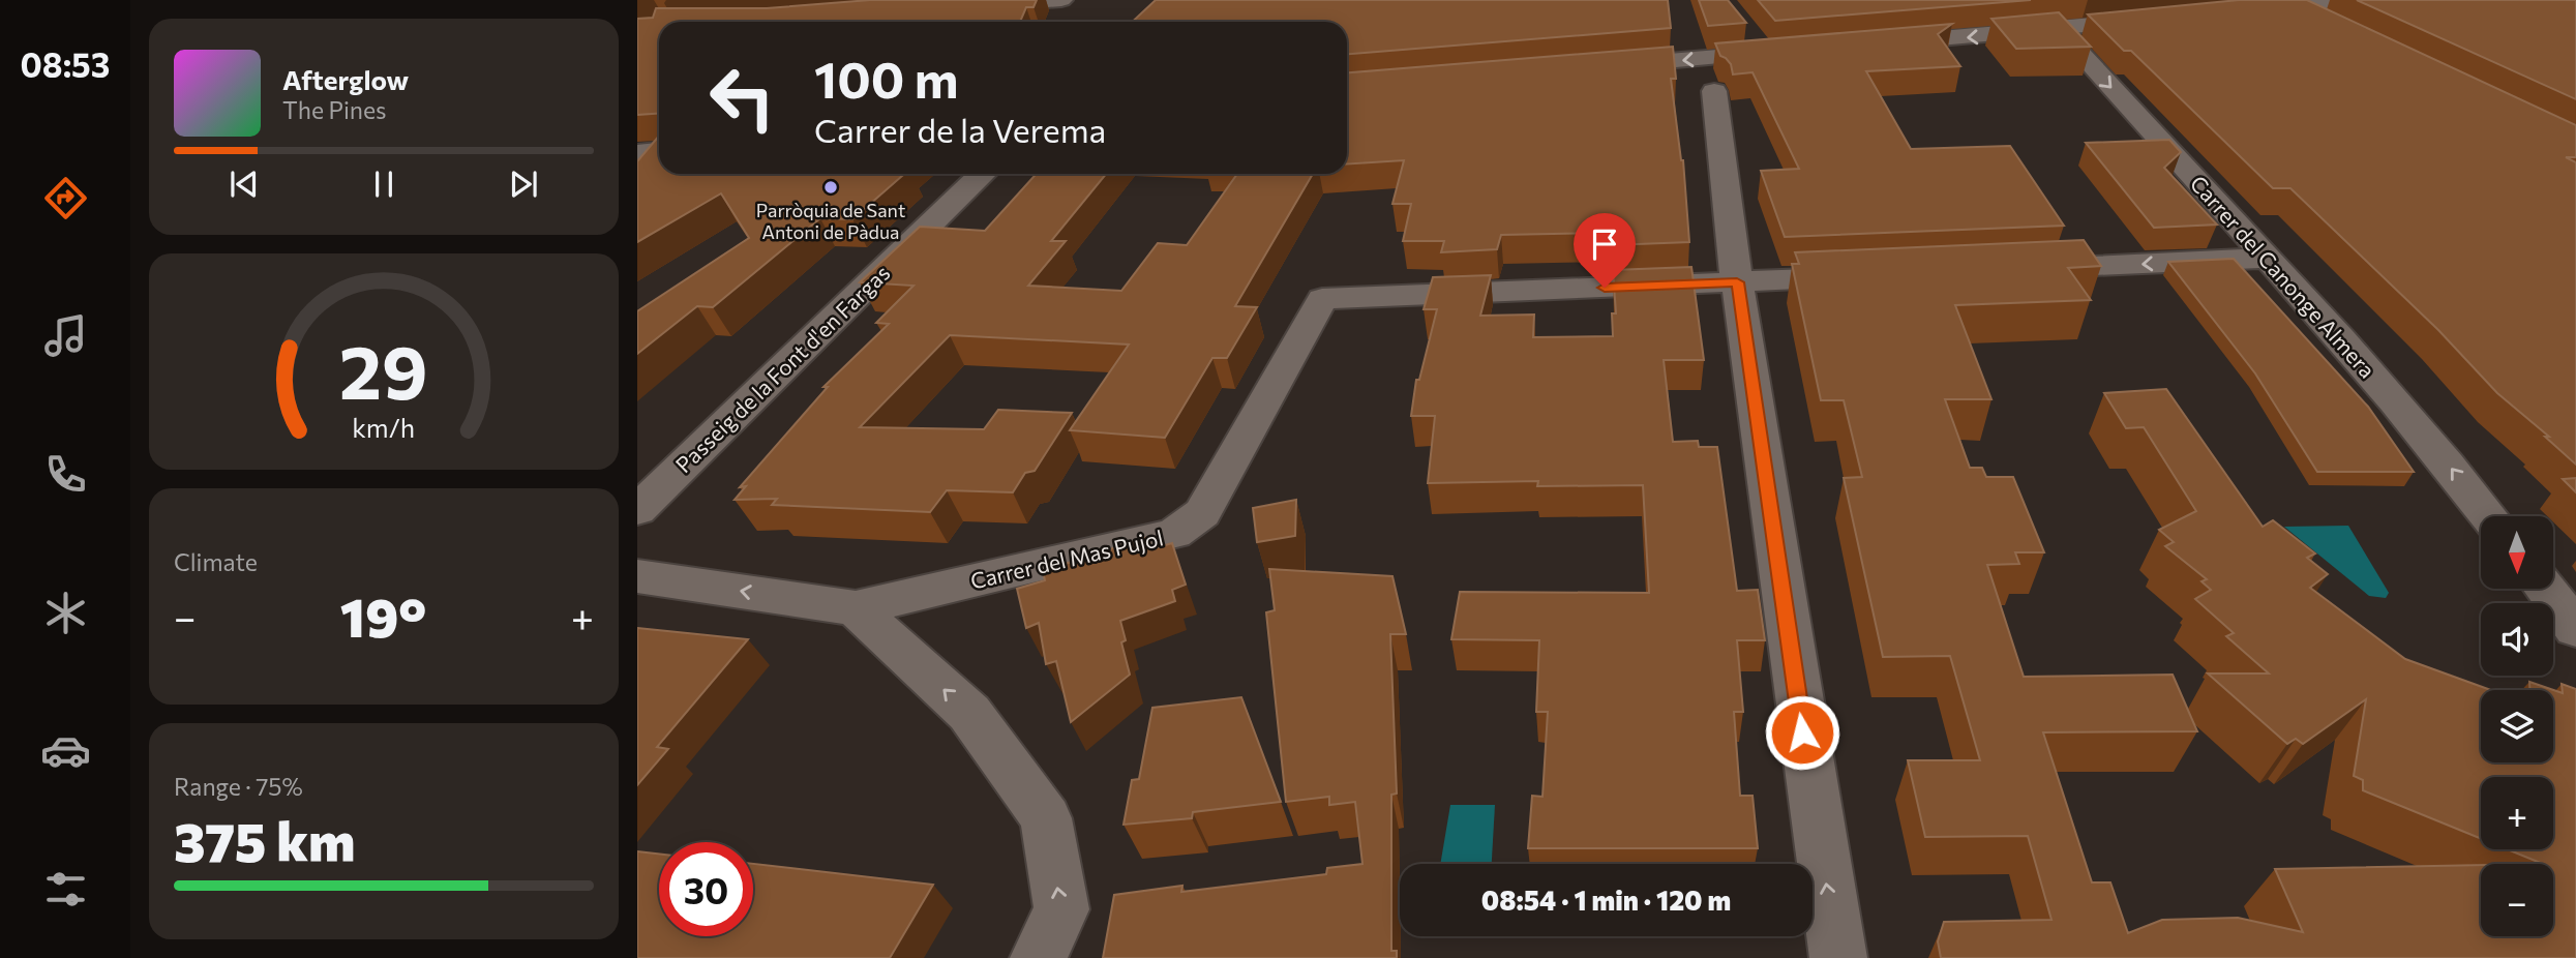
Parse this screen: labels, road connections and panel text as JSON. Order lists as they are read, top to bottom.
{
  "streets": {
    "street": ["Carrer del Canonge Almera", "Passeig de la Font d'en Fargas", "Carrer del Mas Pujol"]
  },
  "places": ["Parròquia de Sant Antoni de Pàdua"],
  "north": "bottom",
  "page": {
    "tabs": "08:53",
    "turn": ["100 m", "Carrer de la Verema"],
    "song": ["Afterglow", "The Pines"],
    "tile": [
      "Climate",
      ["Range · 75%", "375 km"]
    ],
    "map_buttons": ["+", "−"],
    "heat": ["−", "19°", "+"],
    "limit": "30",
    "trip": "08:54 · 1 min · 120 m",
    "gauge": ["29", "km/h"]
  }
}
